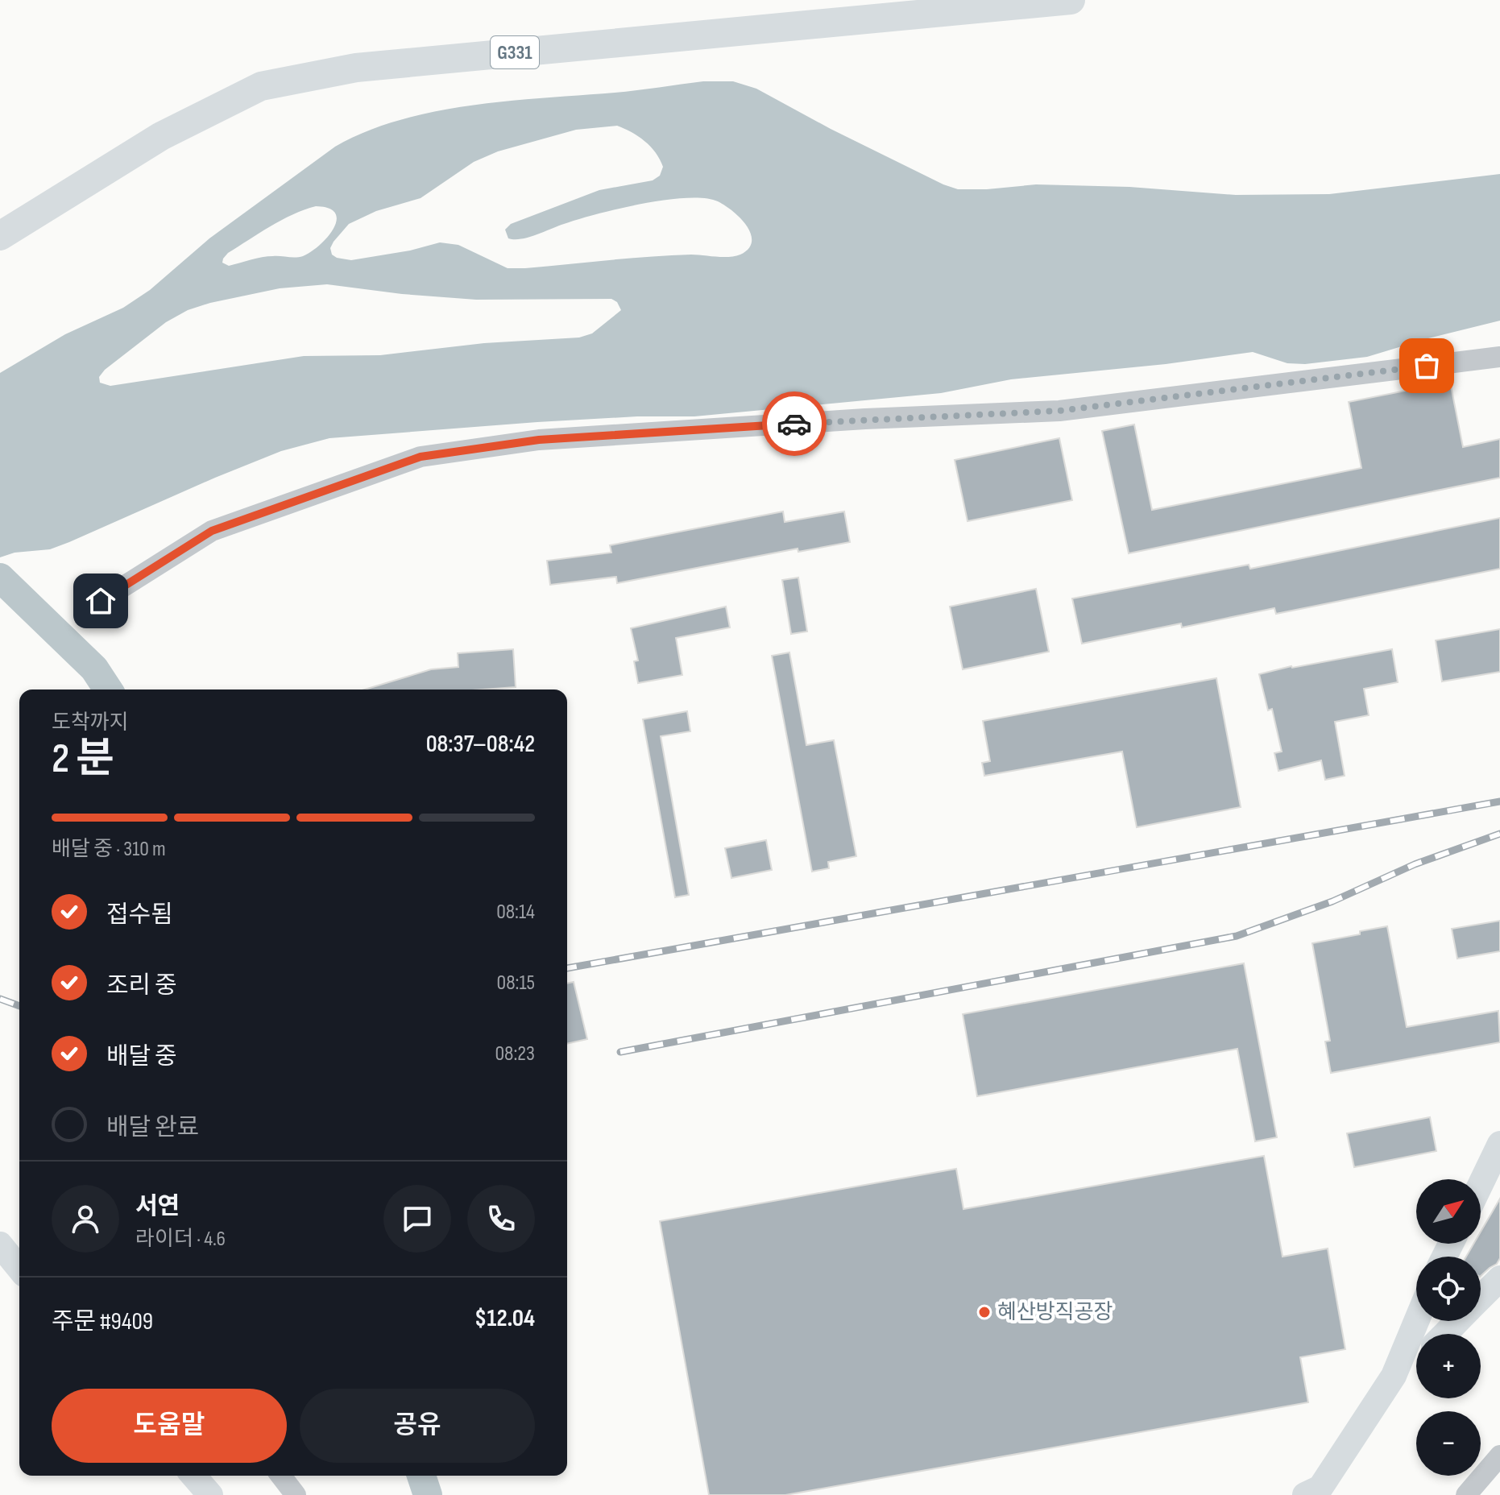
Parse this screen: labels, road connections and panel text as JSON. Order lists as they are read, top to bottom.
{
  "streets": {
    "highway": ["G331"]
  },
  "places": ["혜산방직공장"],
  "north": "top right",
  "page": {
    "heading": ["2 분", "도착까지", "08:37–08:42"],
    "panel": [
      "서연",
      "라이더 · 4.6",
      "주문 #9409",
      "$12.04"
    ],
    "bar": "배달 중 · 310 m",
    "list": [
      ["접수됨", "08:14"],
      ["조리 중", "08:15"],
      ["배달 중", "08:23"],
      "배달 완료"
    ],
    "map_buttons": ["+", "−"],
    "buttons": ["도움말", "공유"]
  }
}
